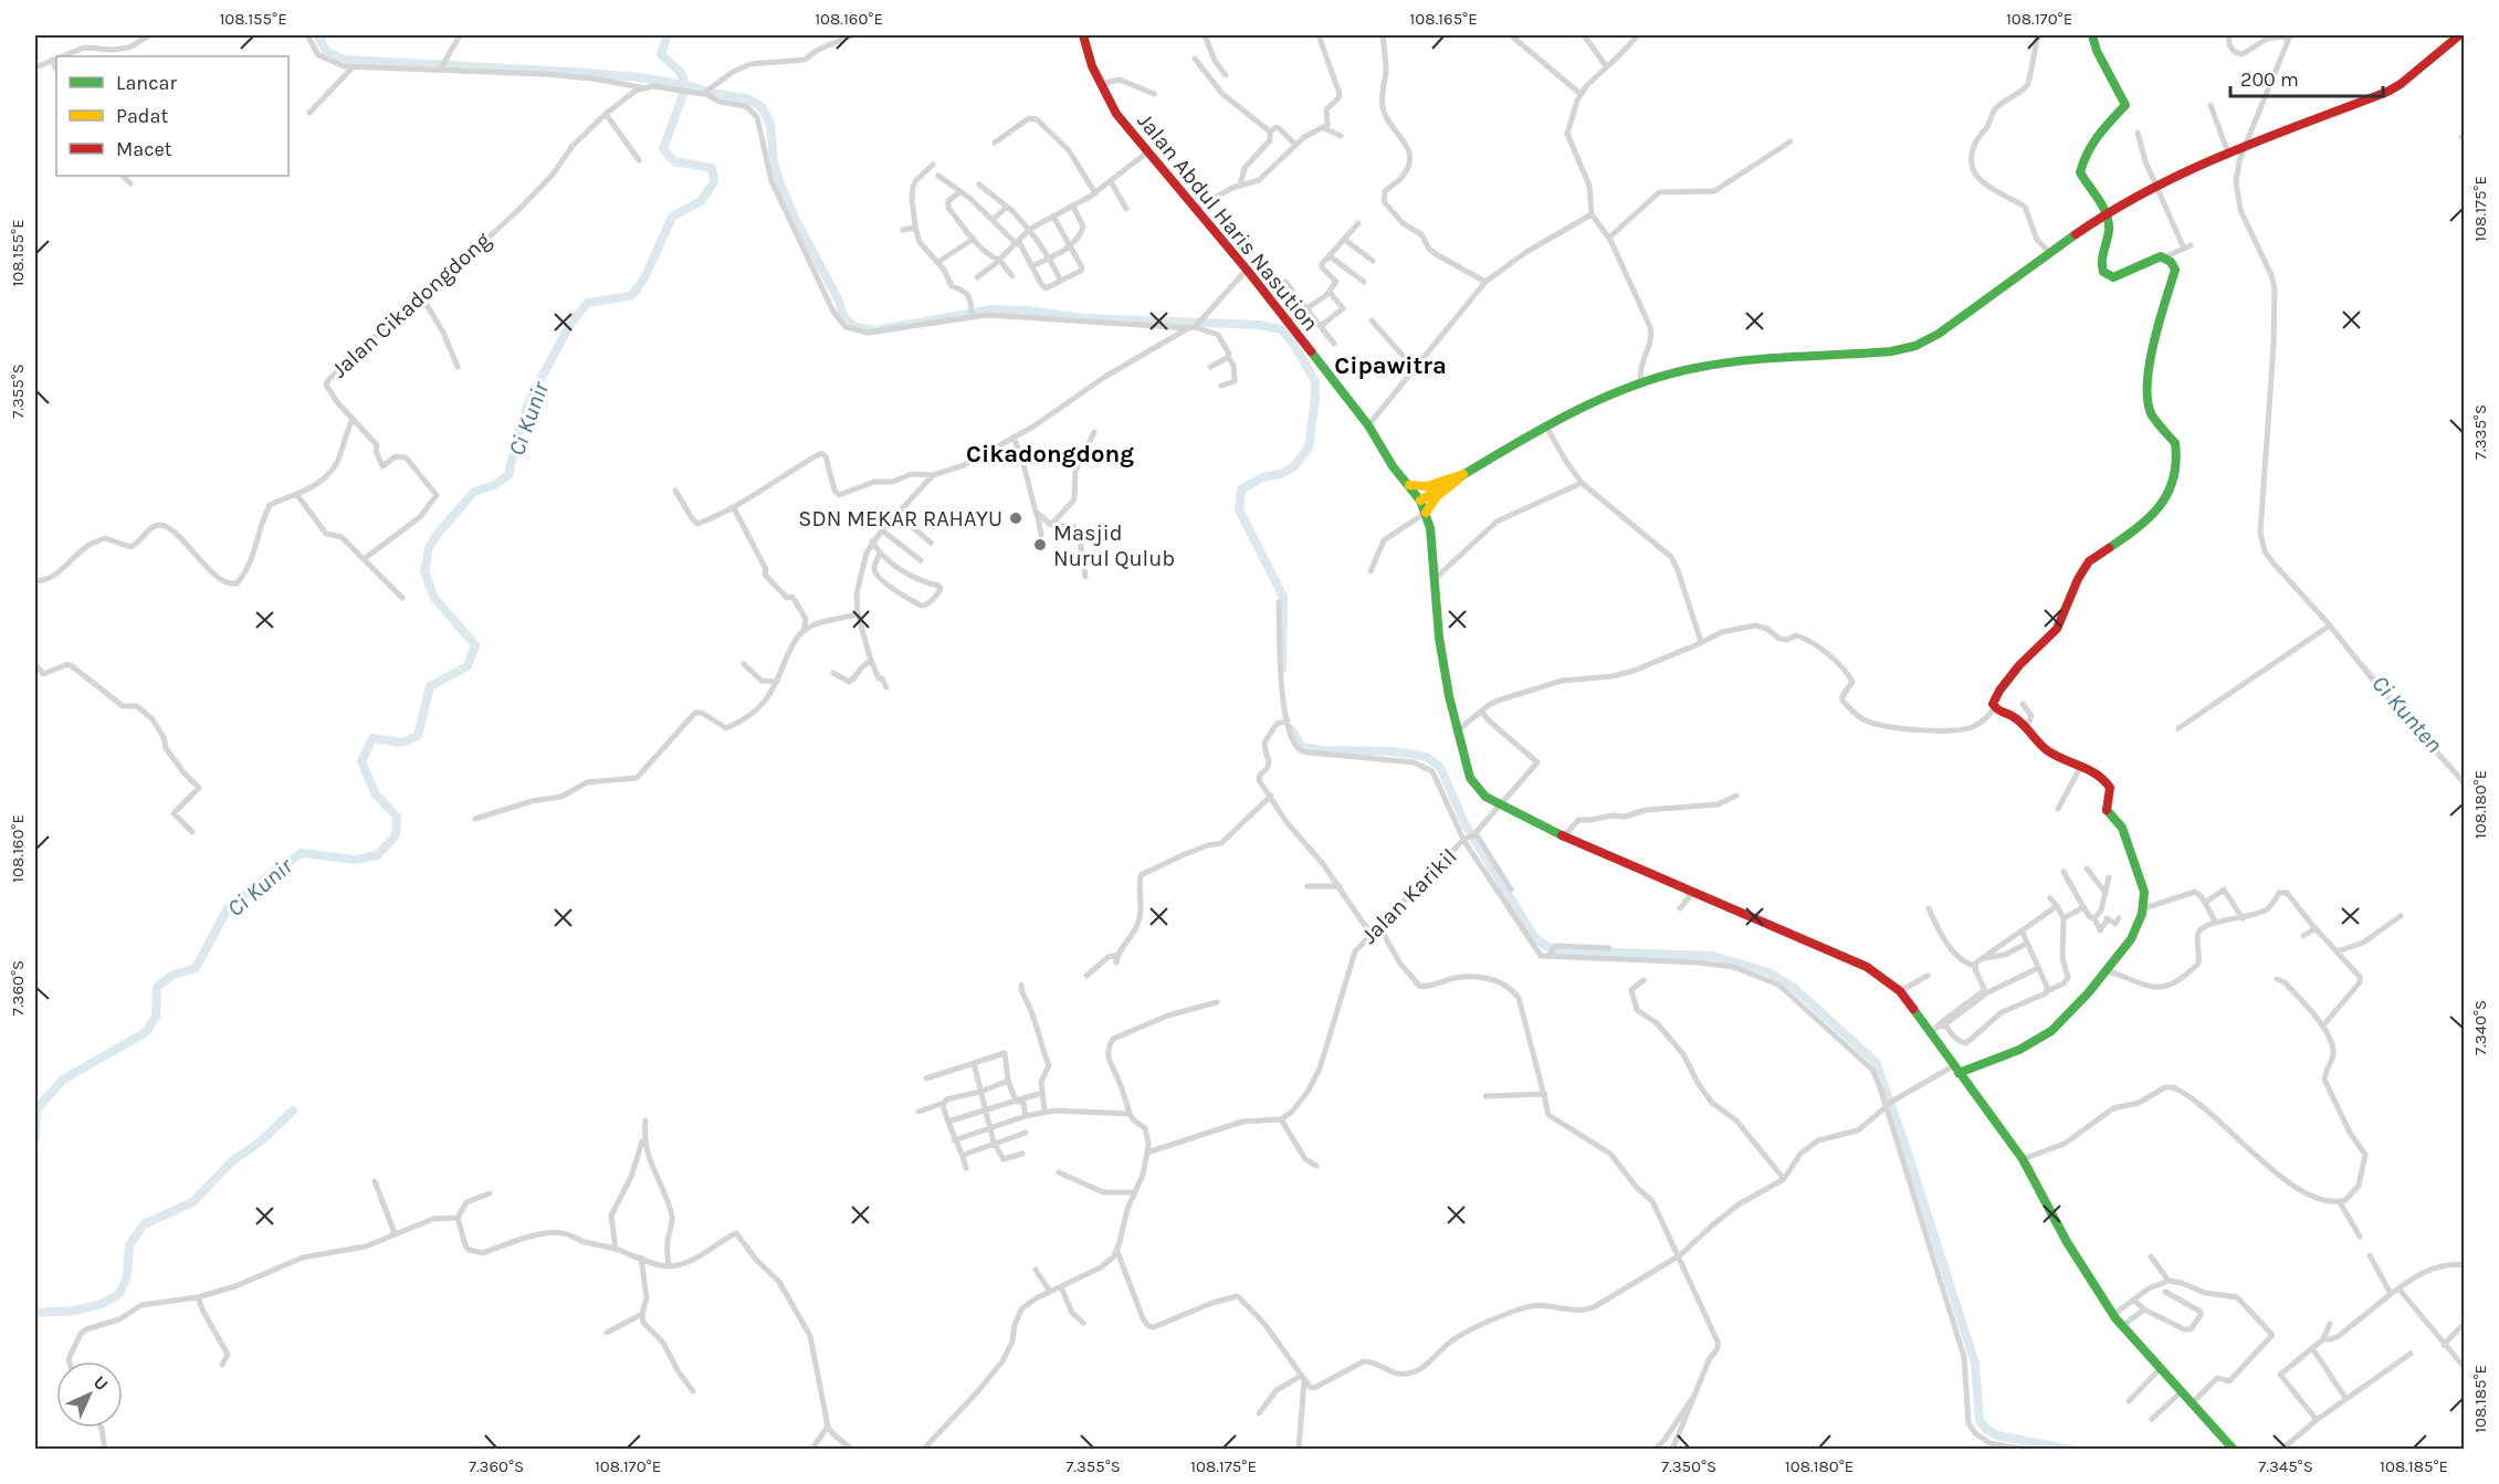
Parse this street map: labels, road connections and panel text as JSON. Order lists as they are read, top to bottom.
{
  "streets": {
    "street": ["Jalan Abdul Haris Nasution", "Jalan Cikadongdong", "Jalan Karikil"]
  },
  "districts": ["Cipawitra", "Cikadongdong"],
  "water": ["Ci Kunir", "Ci Kunten"],
  "places": ["SDN MEKAR RAHAYU", "Masjid Nurul Qulub"],
  "legend": ["Lancar", "Padat", "Macet"],
  "scale_bar": "200 m",
  "north": "top right",
  "coordinates": [
    "108.155°E",
    "108.160°E",
    "108.165°E",
    "108.170°E",
    "108.175°E",
    "7.355°S",
    "7.335°S",
    "108.180°E",
    "7.360°S",
    "7.340°S",
    "108.185°E",
    "7.350°S",
    "7.345°S"
  ]
}
